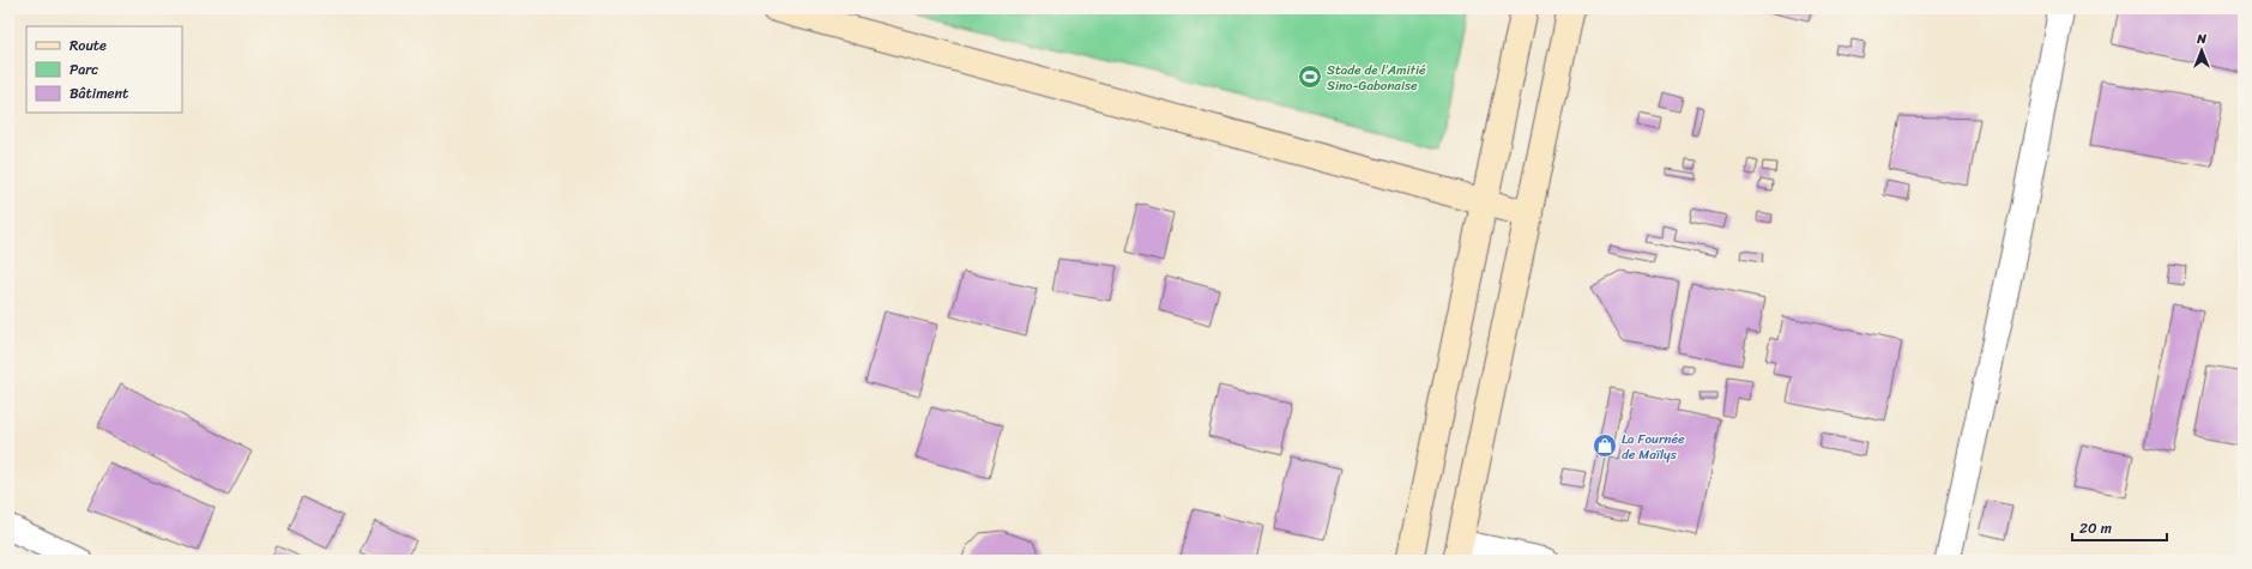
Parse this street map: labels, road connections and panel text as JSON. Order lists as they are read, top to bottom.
{
  "places": {
    "sports": ["Stade de l’Amitié Sino-Gabonaise"],
    "shop": ["La Fournée de Maïlys"]
  },
  "legend": ["Route", "Parc", "Bâtiment"],
  "scale_bar": "20 m",
  "north": "top"
}
